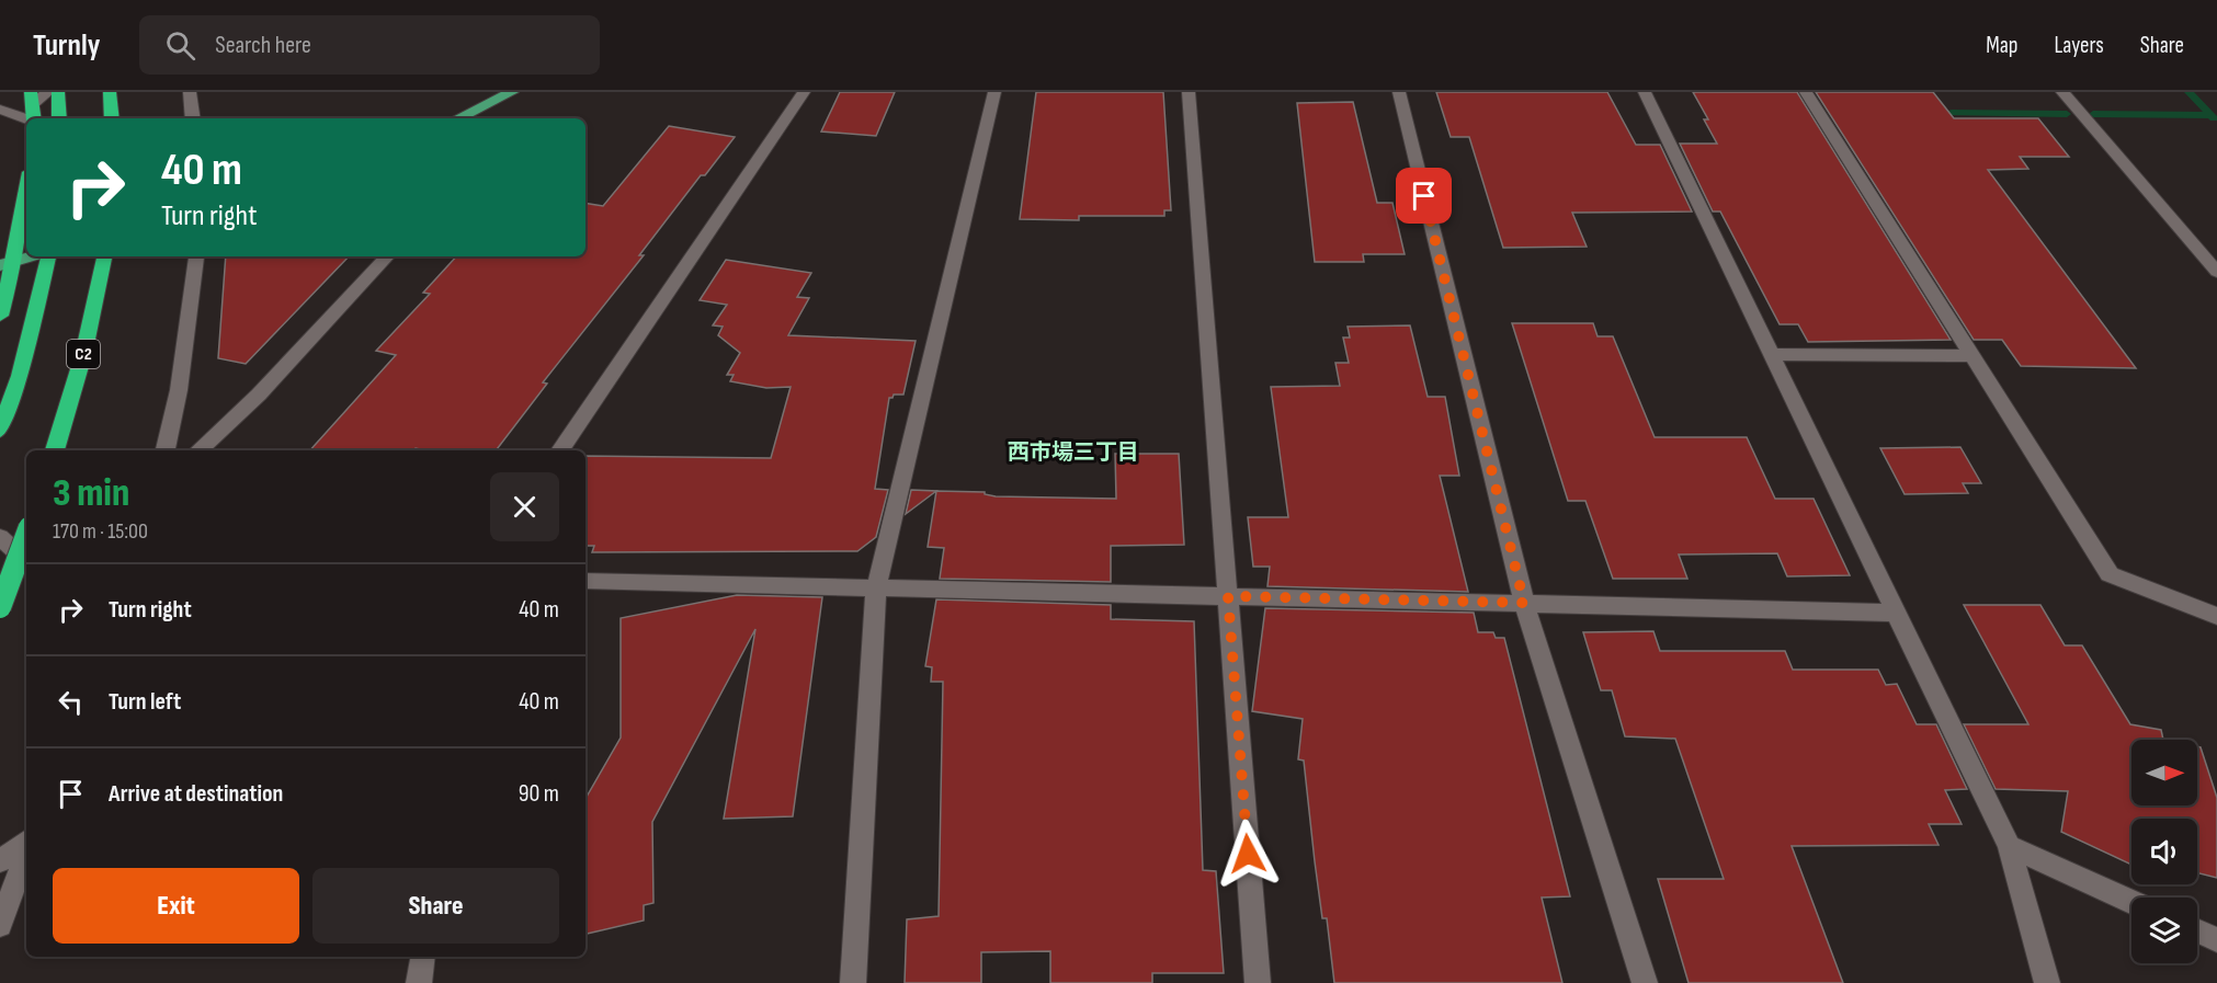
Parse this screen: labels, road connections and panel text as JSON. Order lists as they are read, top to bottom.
{
  "streets": {
    "highway": ["C2"]
  },
  "districts": ["西市場三丁目"],
  "north": "right",
  "page": {
    "header": "Turnly",
    "search": "Search here",
    "nav": ["Map", "Layers", "Share"],
    "turn": ["40 m", "Turn right"],
    "heading": ["3 min", "170 m · 15:00"],
    "list": [
      {
        "name": "Turn right",
        "value": "40 m"
      },
      {
        "name": "Turn left",
        "value": "40 m"
      },
      {
        "name": "Arrive at destination",
        "value": "90 m"
      }
    ],
    "buttons": ["Exit", "Share"]
  }
}
